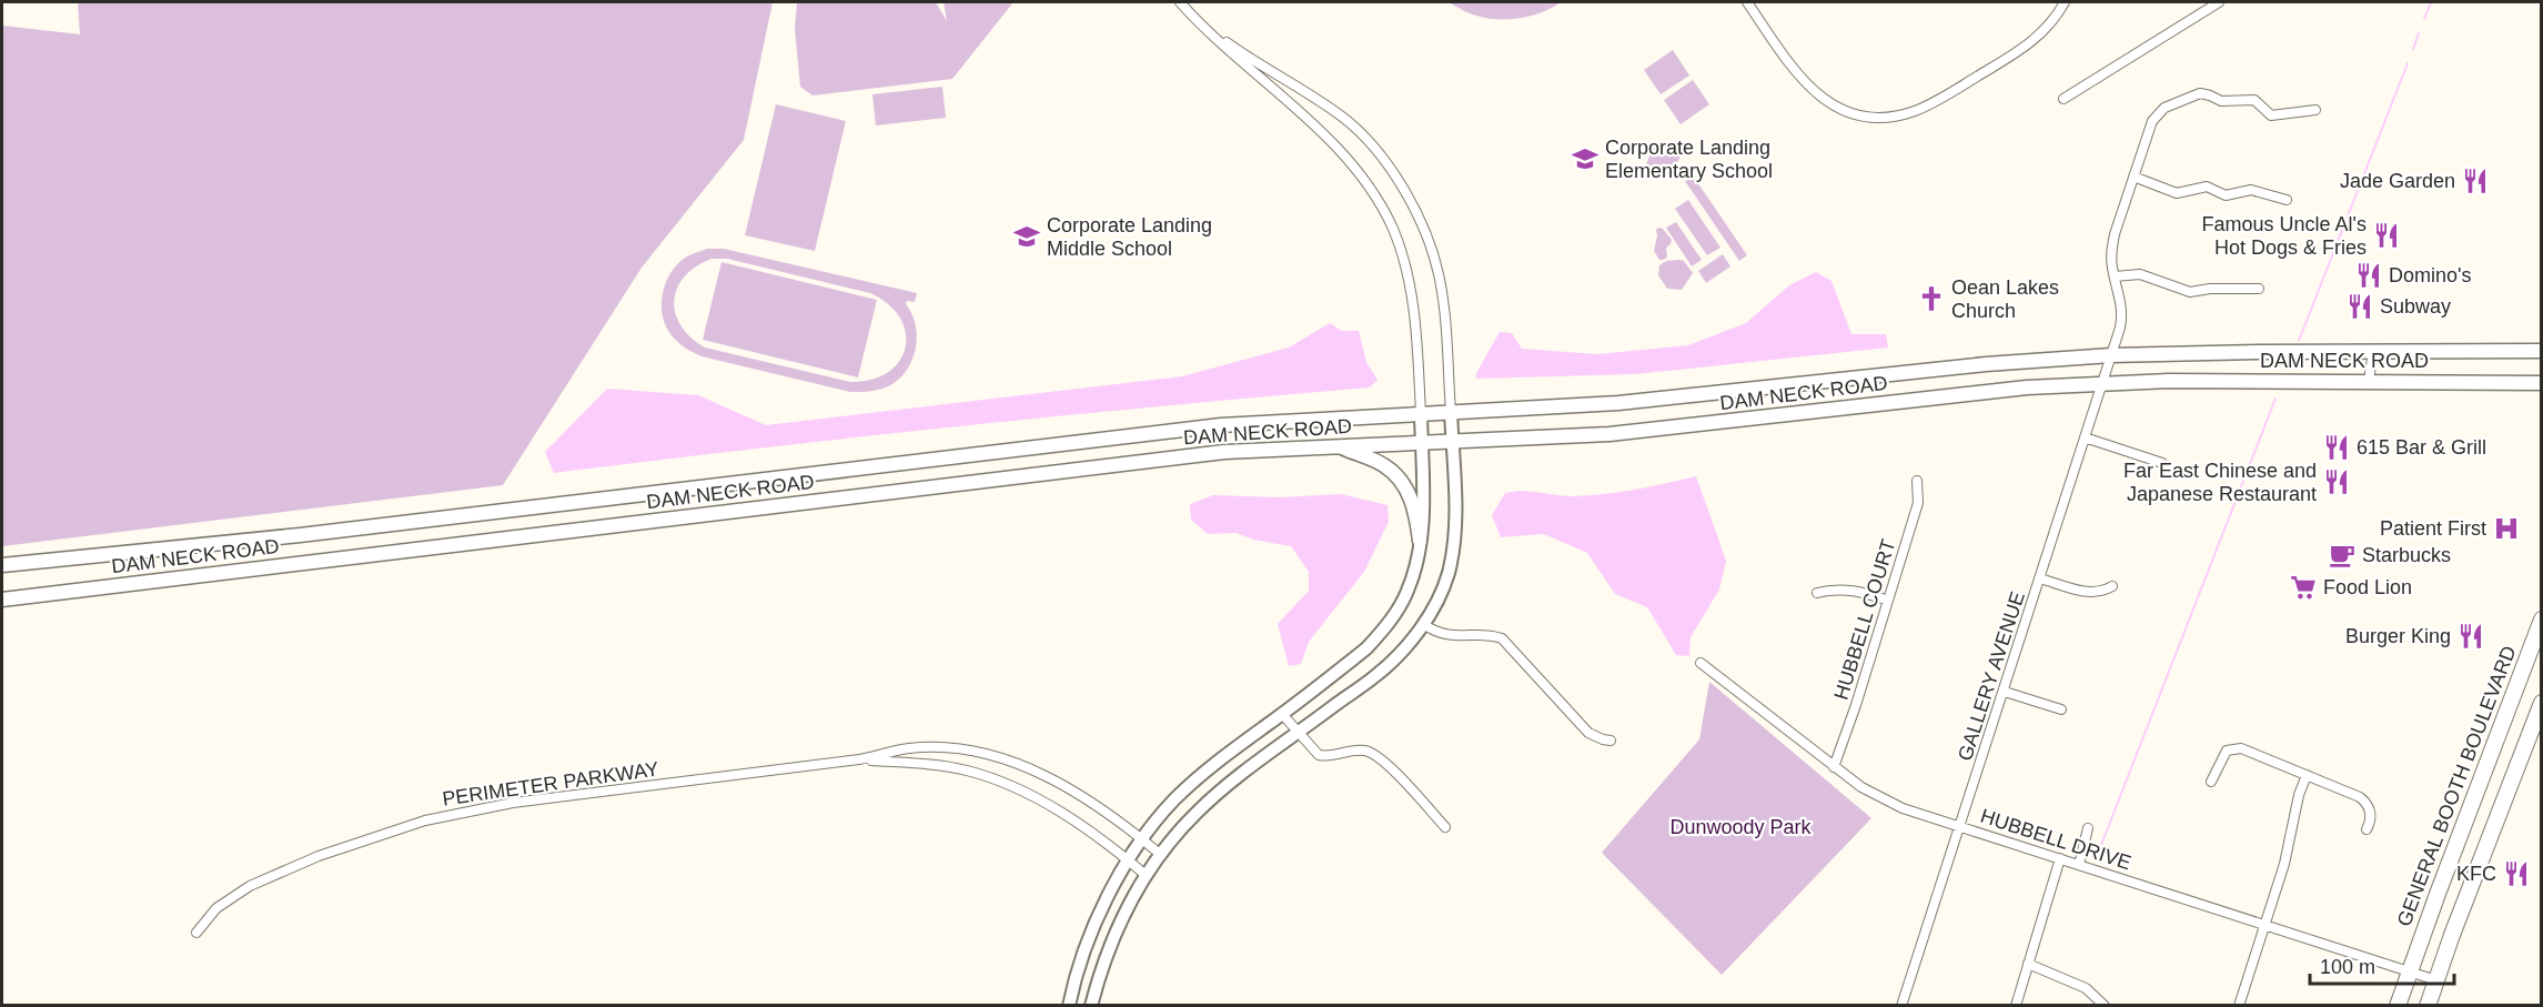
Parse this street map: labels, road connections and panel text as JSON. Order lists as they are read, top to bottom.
{
  "streets": {
    "highway": ["GENERAL BOOTH BOULEVARD"],
    "main road": ["DAM NECK ROAD"],
    "street": [
      "HUBBELL COURT",
      "GALLERY AVENUE",
      "PERIMETER PARKWAY",
      "HUBBELL DRIVE"
    ]
  },
  "crossings": [
    ["DAM NECK ROAD", "GALLERY AVENUE"],
    ["HUBBELL COURT", "HUBBELL DRIVE"],
    ["GALLERY AVENUE", "HUBBELL DRIVE"],
    ["GENERAL BOOTH BOULEVARD", "HUBBELL DRIVE"]
  ],
  "parks": ["Dunwoody Park"],
  "places": {
    "school or university": ["Corporate Landing Elementary School", "Corporate Landing Middle School"],
    "restaurant": [
      "Jade Garden",
      "Famous Uncle Al's Hot Dogs & Fries",
      "Domino's",
      "Subway",
      "615 Bar & Grill",
      "Far East Chinese and Japanese Restaurant",
      "Burger King",
      "KFC"
    ],
    "church": ["Oean Lakes Church"],
    "hospital": ["Patient First"],
    "cafe": ["Starbucks"],
    "supermarket": ["Food Lion"]
  },
  "scale_bar": "100 m"
}
